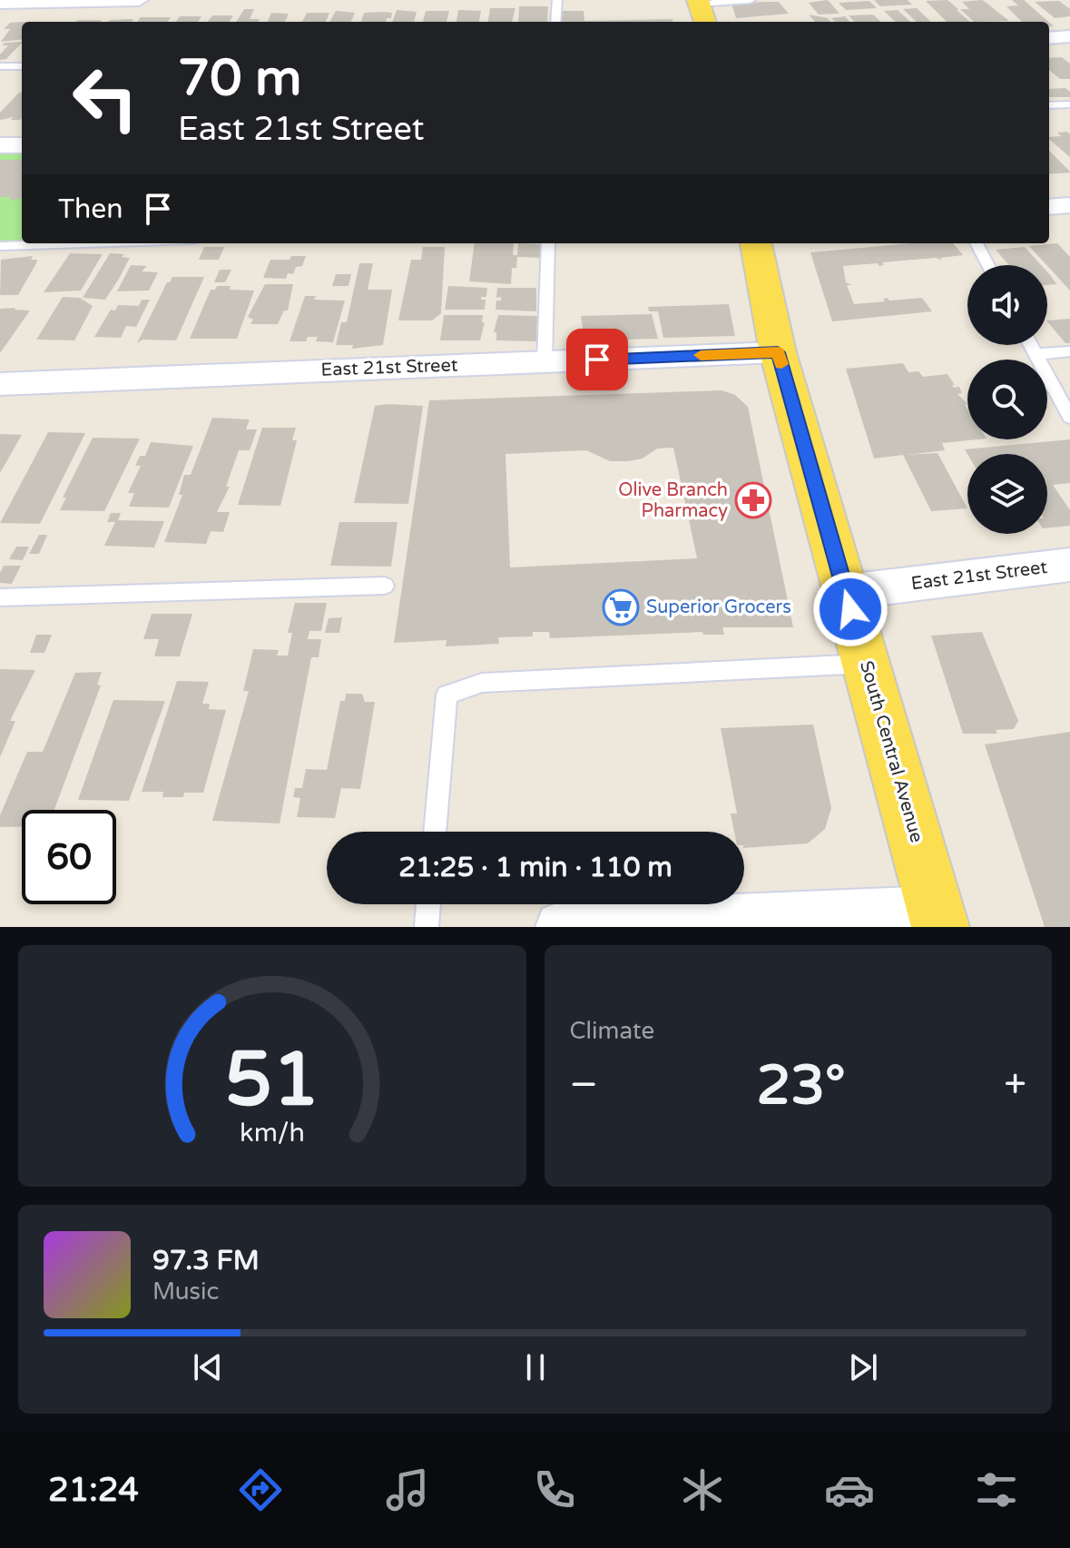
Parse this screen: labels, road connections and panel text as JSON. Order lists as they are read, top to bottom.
{
  "streets": {
    "main road": ["South Central Avenue"],
    "street": ["East 21st Street"]
  },
  "crossings": [
    ["East 21st Street", "South Central Avenue"]
  ],
  "places": {
    "pharmacy": ["Olive Branch Pharmacy"],
    "supermarket": ["Superior Grocers"]
  },
  "page": {
    "turn": ["70 m", "East 21st Street"],
    "then": "Then",
    "limit": "60",
    "trip": "21:25 · 1 min · 110 m",
    "tile": "Climate",
    "heat": ["−", "23°", "+"],
    "song": ["97.3 FM", "Music"],
    "tabs": "21:24",
    "gauge": ["51", "km/h"]
  }
}
